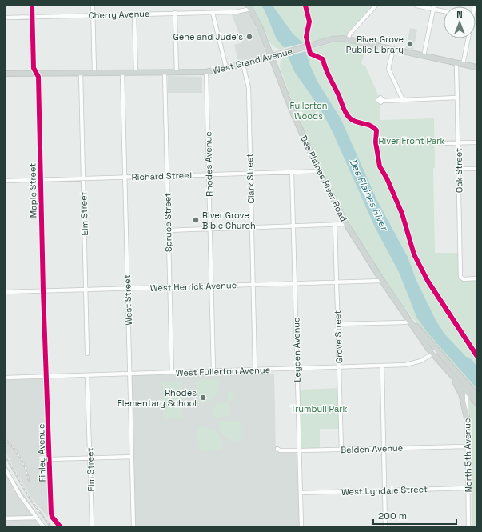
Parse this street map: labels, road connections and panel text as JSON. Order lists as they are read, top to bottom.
{
  "streets": {
    "main road": ["West Grand Avenue", "Des Plaines River Road"],
    "street": [
      "Cherry Avenue",
      "Rhodes Avenue",
      "Oak Street",
      "Richard Street",
      "Clark Street",
      "Maple Street",
      "Elm Street",
      "Spruce Street",
      "West Herrick Avenue",
      "West Street",
      "Grove Street",
      "Leyden Avenue",
      "West Fullerton Avenue",
      "Belden Avenue",
      "Finley Avenue",
      "North 5th Avenue",
      "West Lyndale Street"
    ]
  },
  "crossings": [
    ["Cherry Avenue", "Des Plaines River Road"],
    ["Cherry Avenue", "Maple Street"],
    ["West Grand Avenue", "Rhodes Avenue"],
    ["West Grand Avenue", "Oak Street"],
    ["West Grand Avenue", "Clark Street"],
    ["West Grand Avenue", "Des Plaines River Road"],
    ["West Grand Avenue", "Maple Street"],
    ["West Grand Avenue", "Elm Street"],
    ["West Grand Avenue", "Spruce Street"],
    ["West Grand Avenue", "West Street"],
    ["Rhodes Avenue", "Richard Street"],
    ["Rhodes Avenue", "West Herrick Avenue"],
    ["Rhodes Avenue", "West Fullerton Avenue"],
    ["Richard Street", "Clark Street"],
    ["Richard Street", "Des Plaines River Road"],
    ["Richard Street", "Maple Street"],
    ["Richard Street", "Elm Street"],
    ["Richard Street", "Spruce Street"],
    ["Richard Street", "West Street"],
    ["Richard Street", "Leyden Avenue"],
    ["Clark Street", "West Herrick Avenue"],
    ["Clark Street", "West Fullerton Avenue"],
    ["Des Plaines River Road", "West Herrick Avenue"],
    ["Des Plaines River Road", "West Fullerton Avenue"],
    ["Des Plaines River Road", "North 5th Avenue"],
    ["Maple Street", "West Herrick Avenue"],
    ["Maple Street", "West Fullerton Avenue"],
    ["Maple Street", "Finley Avenue"],
    ["Elm Street", "West Herrick Avenue"],
    ["Elm Street", "West Fullerton Avenue"],
    ["Spruce Street", "West Herrick Avenue"],
    ["Spruce Street", "West Fullerton Avenue"],
    ["West Herrick Avenue", "West Street"],
    ["West Herrick Avenue", "Grove Street"],
    ["West Herrick Avenue", "Leyden Avenue"],
    ["West Street", "West Fullerton Avenue"],
    ["Grove Street", "West Fullerton Avenue"],
    ["Grove Street", "Belden Avenue"],
    ["Leyden Avenue", "West Fullerton Avenue"],
    ["Leyden Avenue", "Belden Avenue"],
    ["Leyden Avenue", "West Lyndale Street"],
    ["West Fullerton Avenue", "Finley Avenue"],
    ["Belden Avenue", "North 5th Avenue"],
    ["North 5th Avenue", "West Lyndale Street"]
  ],
  "water": ["Des Plaines River"],
  "parks": ["Fullerton Woods", "River Front Park", "Trumbull Park"],
  "places": [
    "Gene and Jude's",
    "River Grove Public Library",
    "River Grove Bible Church",
    "Rhodes Elementary School"
  ],
  "scale_bar": "200 m",
  "north": "top"
}
